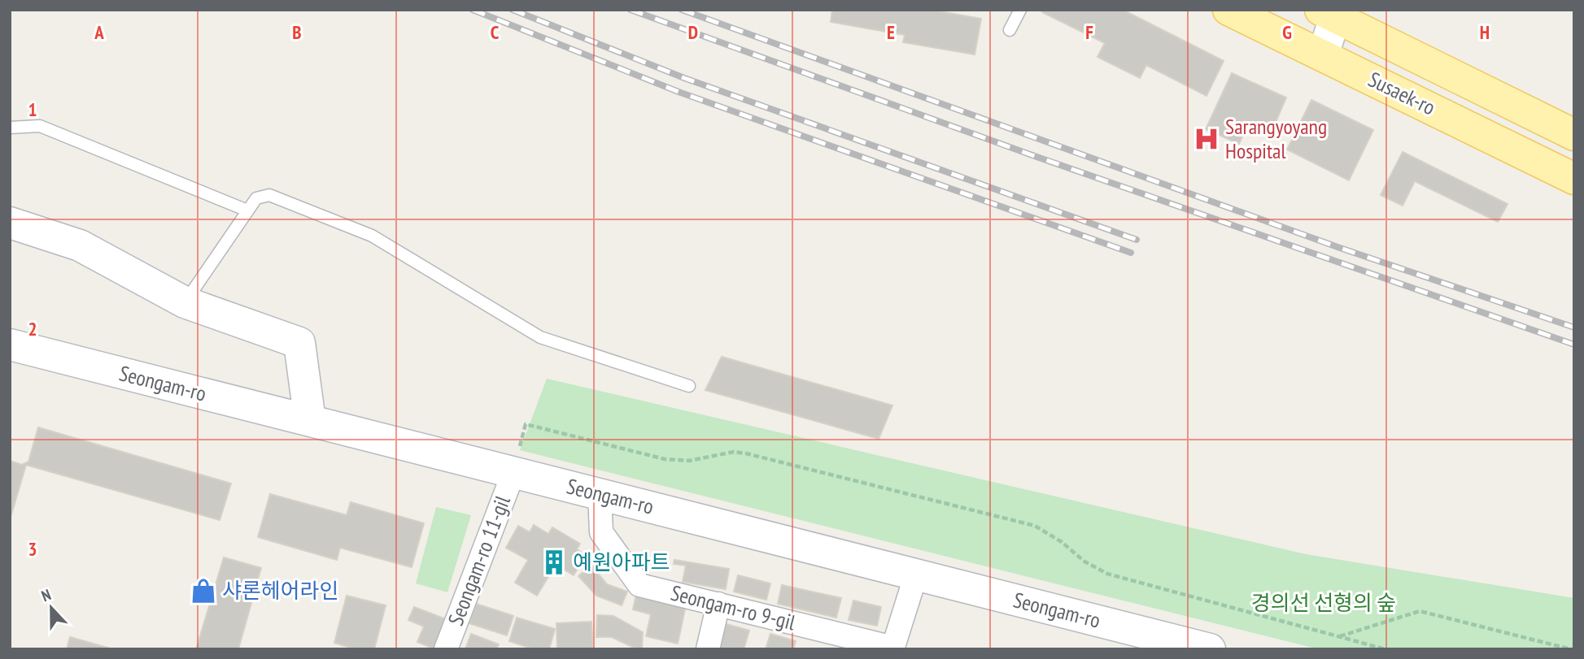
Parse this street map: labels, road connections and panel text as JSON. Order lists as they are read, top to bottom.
{
  "streets": {
    "main road": ["Susaek-ro", "Seongam-ro"],
    "street": ["Seongam-ro 11-gil", "Seongam-ro 9-gil"]
  },
  "crossings": [
    ["Seongam-ro", "Seongam-ro 11-gil"],
    ["Seongam-ro", "Seongam-ro 9-gil"]
  ],
  "parks": ["경의선 선형의 숲"],
  "places": {
    "hospital": ["Sarangyoyang Hospital"],
    "building": ["예원아파트"],
    "shop": ["샤론헤어라인"]
  },
  "north": "top",
  "grid": {
    "columns": [
      "A",
      "B",
      "C",
      "D",
      "E",
      "F",
      "G",
      "H"
    ],
    "rows": ["1", "2", "3"]
  }
}
